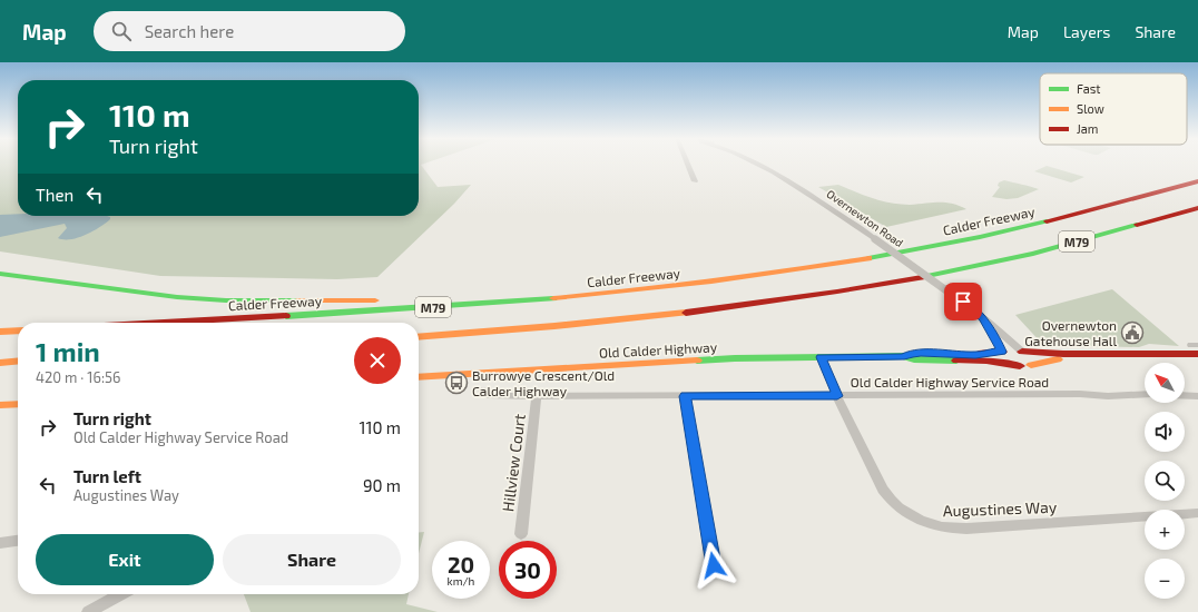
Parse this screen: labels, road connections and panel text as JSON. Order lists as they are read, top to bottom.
{
  "streets": {
    "main road": ["Calder Freeway", "M79", "Old Calder Highway"],
    "street": [
      "Overnewton Road",
      "Old Calder Highway Service Road",
      "Hillview Court",
      "Augustines Way"
    ]
  },
  "crossings": [
    ["Overnewton Road", "Old Calder Highway"],
    ["Old Calder Highway", "Augustines Way"],
    ["Old Calder Highway Service Road", "Hillview Court"],
    ["Old Calder Highway Service Road", "Augustines Way"]
  ],
  "places": {
    "public building": ["Overnewton Gatehouse Hall"],
    "bus stop": ["Burrowye Crescent/Old Calder Highway"]
  },
  "legend": ["Fast", "Slow", "Jam"],
  "north": "top left",
  "page": {
    "header": "Map",
    "search": "Search here",
    "nav": ["Map", "Layers", "Share"],
    "turn": ["110 m", "Turn right"],
    "then": "Then",
    "heading": ["1 min", "420 m · 16:56"],
    "map_buttons": ["+", "−"],
    "list": [
      {
        "name": "Turn right",
        "note": "Old Calder Highway Service Road",
        "value": "110 m"
      },
      {
        "name": "Turn left",
        "note": "Augustines Way",
        "value": "90 m"
      }
    ],
    "buttons": ["Exit", "Share"],
    "speed": "20 km/h",
    "limit": "30"
  }
}
